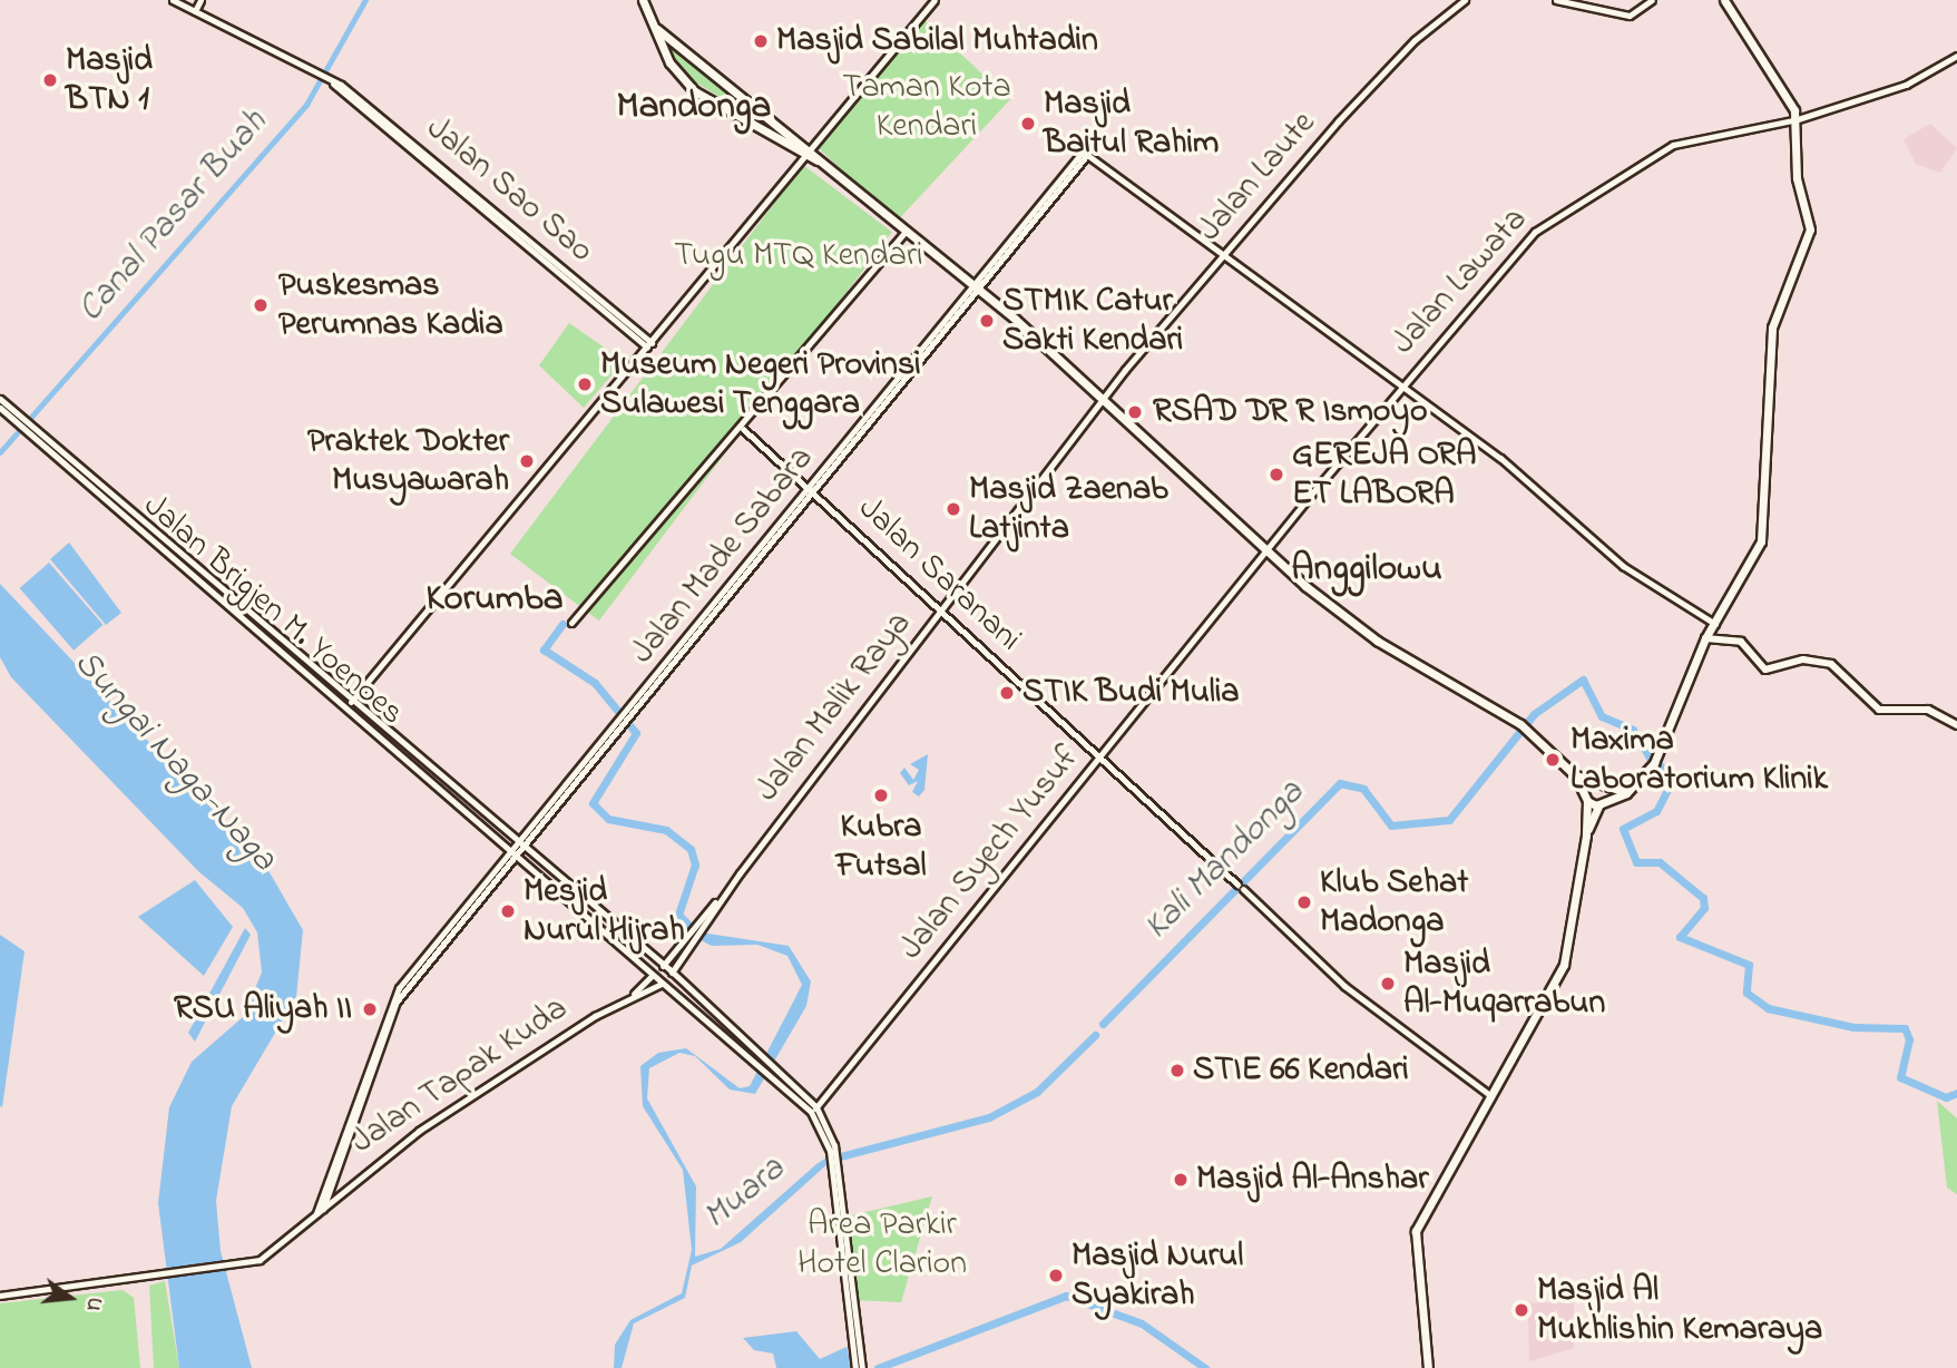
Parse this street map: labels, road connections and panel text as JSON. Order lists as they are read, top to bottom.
{
  "streets": {
    "street": [
      "Jalan Laute",
      "Jalan Sao Sao",
      "Jalan Lawata",
      "Jalan Made Sabara",
      "Jalan Saranani",
      "Jalan Brigjen M. Yoenoes",
      "Jalan Malik Raya",
      "Jalan Syech Yusuf",
      "Jalan Tapak Kuda"
    ]
  },
  "crossings": [
    ["Jalan Laute", "Jalan Made Sabara"],
    ["Jalan Laute", "Jalan Malik Raya"],
    ["Jalan Lawata", "Jalan Syech Yusuf"],
    ["Jalan Made Sabara", "Jalan Saranani"],
    ["Jalan Made Sabara", "Jalan Brigjen M. Yoenoes"],
    ["Jalan Made Sabara", "Jalan Tapak Kuda"],
    ["Jalan Saranani", "Jalan Malik Raya"],
    ["Jalan Saranani", "Jalan Syech Yusuf"],
    ["Jalan Malik Raya", "Jalan Tapak Kuda"]
  ],
  "districts": ["Mandonga", "Anggilowu", "Korumba"],
  "water": [
    "Canal Pasar Buah",
    "Sungai Naga-Naga",
    "Kali Mandonga",
    "Muara"
  ],
  "parks": ["Taman Kota Kendari", "Tugu MTQ Kendari", "Area Parkir Hotel Clarion"],
  "places": [
    "Masjid Sabilal Muhtadin",
    "Masjid BTN 1",
    "Masjid Baitul Rahim",
    "Puskesmas Perumnas Kadia",
    "STMIK Catur Sakti Kendari",
    "Museum Negeri Provinsi Sulawesi Tenggara",
    "RSAD DR R Ismoyo",
    "Praktek Dokter Musyawarah",
    "GEREJA ORA ET LABORA",
    "Masjid Zaenab Latjinta",
    "STIK Budi Mulia",
    "Maxima Laboratorium Klinik",
    "Kubra Futsal",
    "Klub Sehat Madonga",
    "Mesjid Nurul Hijrah",
    "Masjid Al-Muqarrabun",
    "RSU Aliyah II",
    "STIE 66 Kendari",
    "Masjid Al-Anshar",
    "Masjid Nurul Syakirah",
    "Masjid Al Mukhlishin Kemaraya"
  ],
  "north": "right"
}
